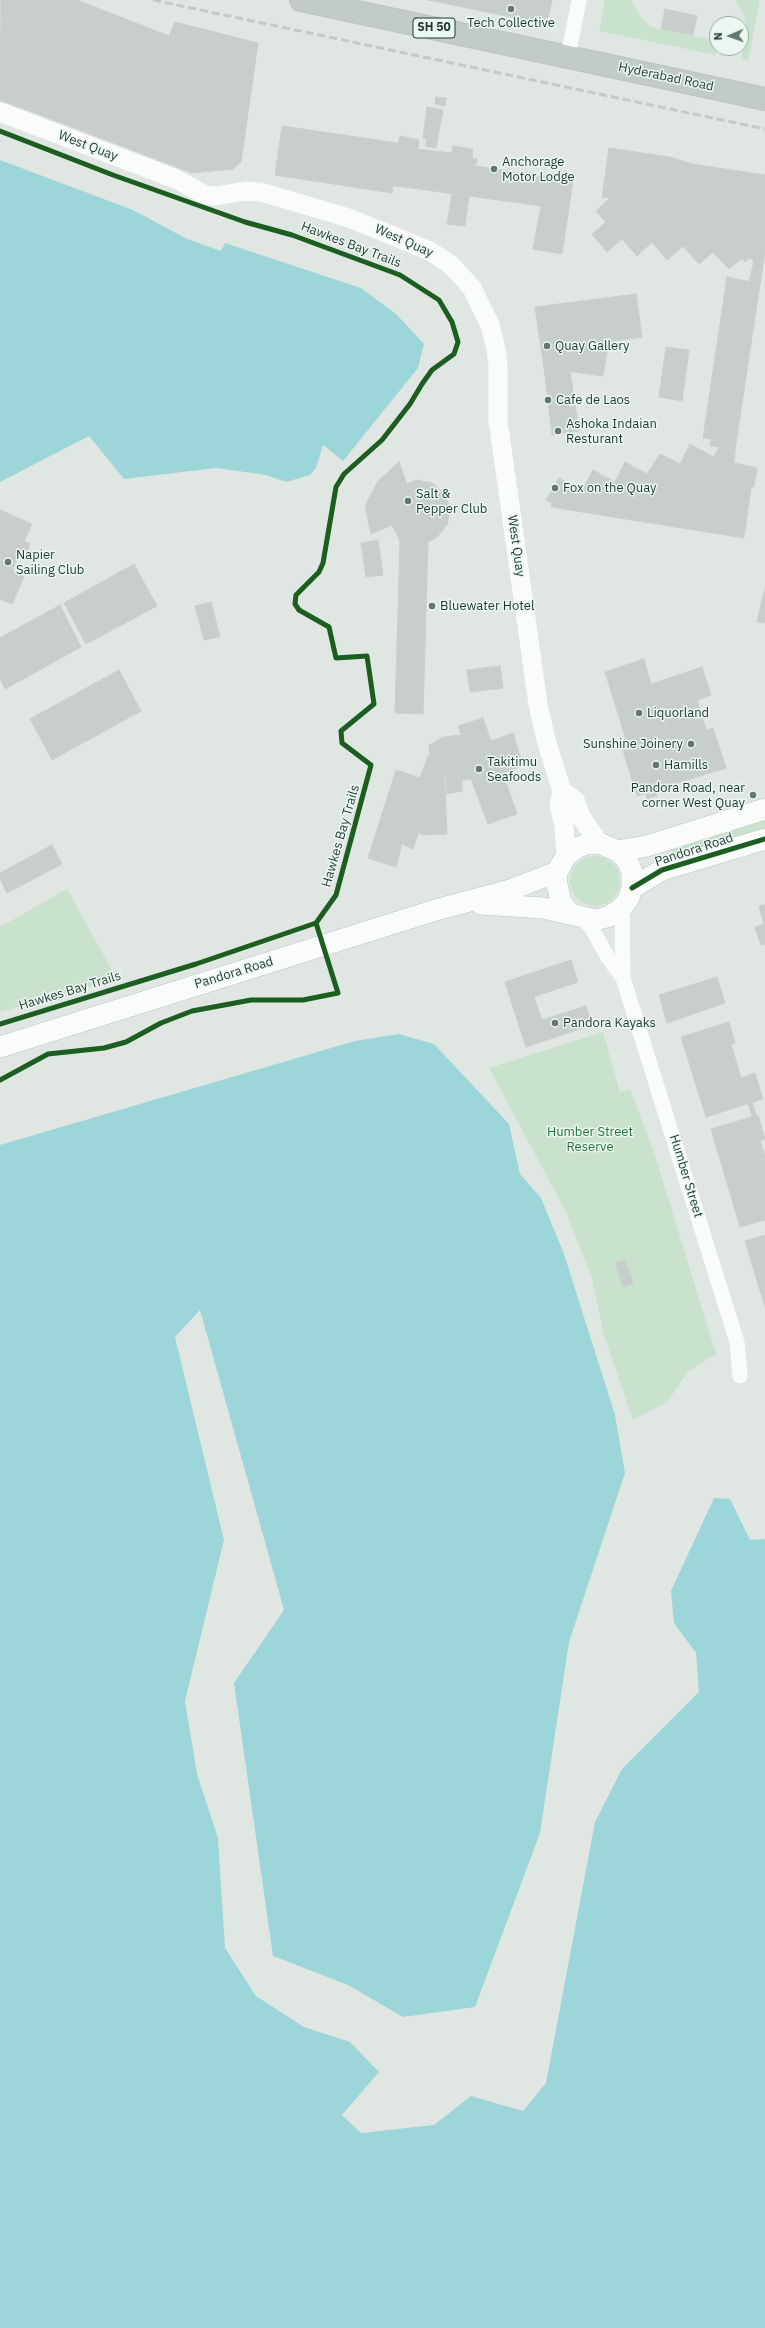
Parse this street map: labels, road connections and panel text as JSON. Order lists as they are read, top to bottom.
{
  "streets": {
    "highway": ["SH 50", "Hyderabad Road"],
    "main road": ["Pandora Road"],
    "street": ["West Quay", "Humber Street"],
    "cycle path": ["Hawkes Bay Trails"]
  },
  "crossings": [
    ["SH 50", "Hyderabad Road"],
    ["West Quay", "Pandora Road"],
    ["West Quay", "Humber Street"],
    ["Pandora Road", "Humber Street"]
  ],
  "parks": ["Humber Street Reserve"],
  "places": [
    "Tech Collective",
    "Anchorage Motor Lodge",
    "Quay Gallery",
    "Cafe de Laos",
    "Ashoka Indaian Resturant",
    "Fox on the Quay",
    "Salt & Pepper Club",
    "Napier Sailing Club",
    "Bluewater Hotel",
    "Liquorland",
    "Sunshine Joinery",
    "Hamills",
    "Takitimu Seafoods",
    "Pandora Road, near corner West Quay",
    "Pandora Kayaks"
  ],
  "north": "left"
}
